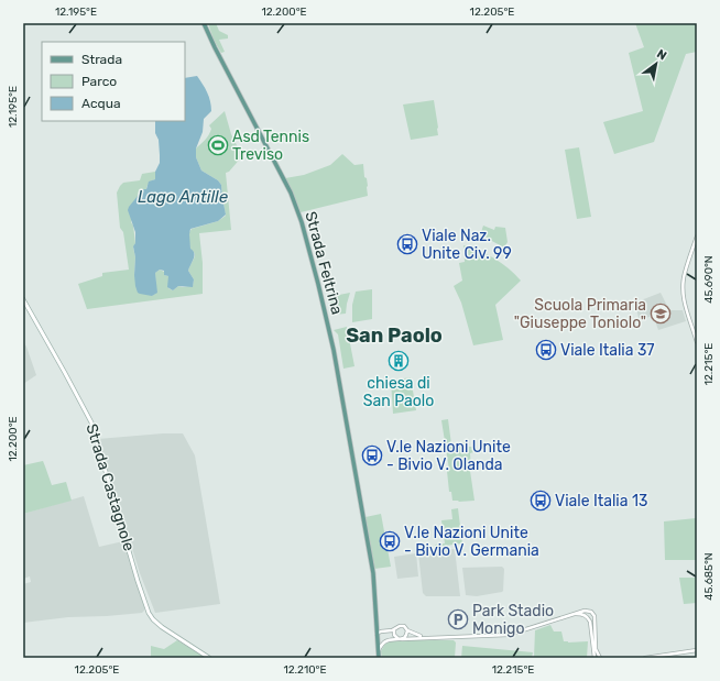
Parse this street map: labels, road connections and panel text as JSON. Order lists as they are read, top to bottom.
{
  "streets": {
    "main road": ["Strada Feltrina", "Strada Castagnole"]
  },
  "districts": ["San Paolo"],
  "water": ["Lago Antille"],
  "places": {
    "sports": ["Asd Tennis Treviso"],
    "bus stop": [
      "Viale Naz. Unite Civ. 99",
      "Viale Italia 37",
      "V.le Nazioni Unite - Bivio V. Olanda",
      "Viale Italia 13",
      "V.le Nazioni Unite - Bivio V. Germania"
    ],
    "school or university": ["Scuola Primaria \"Giuseppe Toniolo\""],
    "building": ["chiesa di San Paolo"],
    "parking": ["Park Stadio Monigo"]
  },
  "legend": ["Strada", "Parco", "Acqua"],
  "north": "top right",
  "coordinates": [
    "12.195°E",
    "12.200°E",
    "12.205°E",
    "45.690°N",
    "12.215°E",
    "45.685°N",
    "12.210°E"
  ]
}
